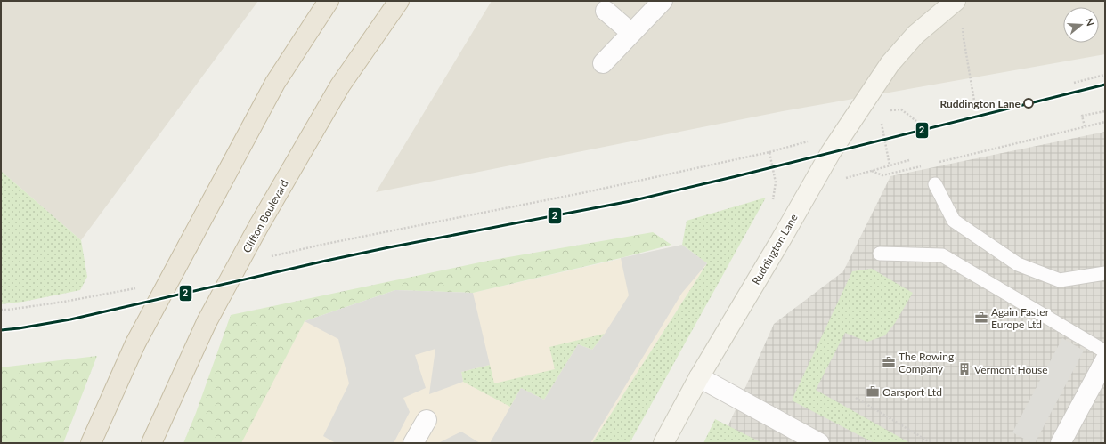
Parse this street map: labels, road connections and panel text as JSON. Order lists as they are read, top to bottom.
{
  "streets": {
    "highway": ["Clifton Boulevard"],
    "main road": ["Ruddington Lane"]
  },
  "places": {
    "other": ["Ruddington Lane"],
    "office": ["Again Faster Europe Ltd", "The Rowing Company", "Oarsport Ltd"],
    "building": ["Vermont House"]
  },
  "lines": ["transit line 2"],
  "north": "right"
}
